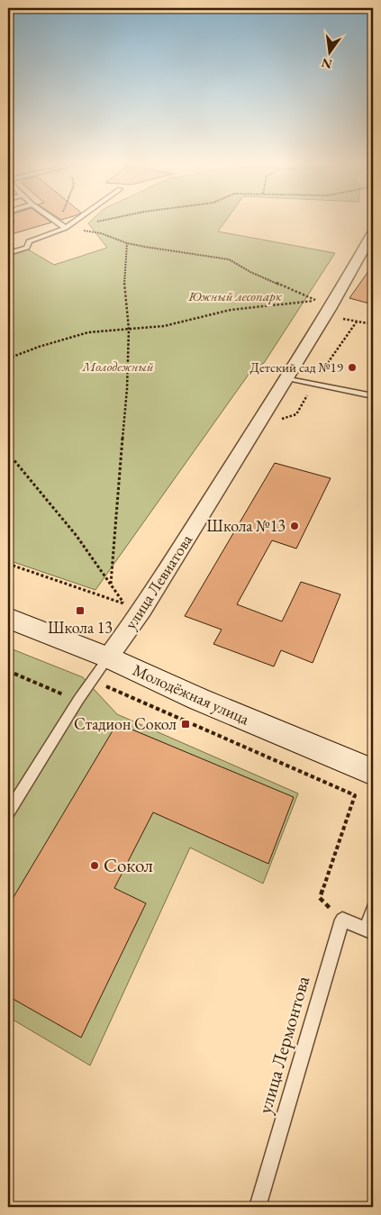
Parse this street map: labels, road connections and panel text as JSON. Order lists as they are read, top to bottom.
{
  "streets": {
    "main road": ["Молодёжная улица"],
    "street": ["улица Левиатова"],
    "lane": ["улица Лермонтова"]
  },
  "crossings": [
    ["улица Левиатова", "Молодёжная улица"]
  ],
  "parks": ["Южный лесопарк", "Молодежный"],
  "places": {
    "other": ["Детский сад №19", "Школа №13", "Сокол"],
    "transit": ["Школа 13", "Стадион Сокол"]
  },
  "north": "bottom"
}
